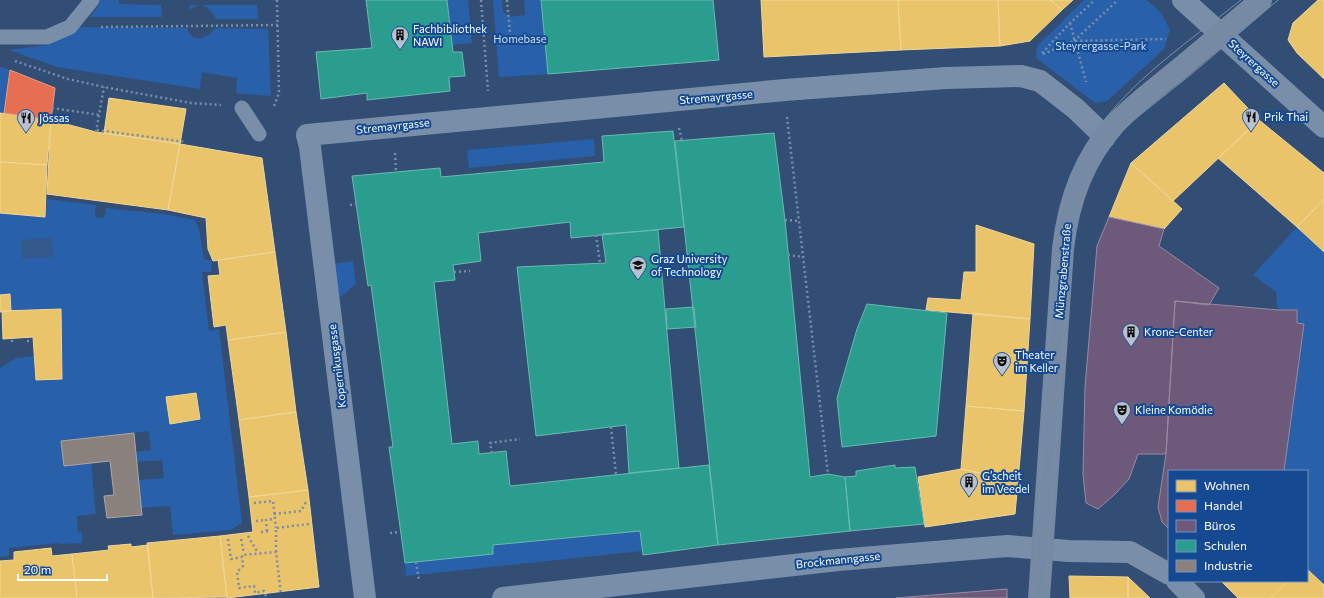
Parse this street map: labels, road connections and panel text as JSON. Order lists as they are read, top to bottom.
{
  "streets": {
    "main road": ["Münzgrabenstraße"],
    "street": [
      "Steyrergasse",
      "Stremayrgasse",
      "Kopernikusgasse",
      "Brockmanngasse"
    ]
  },
  "crossings": [
    ["Steyrergasse", "Münzgrabenstraße"],
    ["Stremayrgasse", "Münzgrabenstraße"],
    ["Stremayrgasse", "Kopernikusgasse"],
    ["Münzgrabenstraße", "Brockmanngasse"]
  ],
  "parks": ["Homebase", "Steyrergasse-Park"],
  "places": {
    "building": ["Fachbibliothek NAWI", "Krone-Center", "G’scheit im Veedel"],
    "restaurant": ["Prik Thai", "Jössas"],
    "school or university": ["Graz University of Technology"],
    "theatre": ["Theater im Keller", "Kleine Komödie"]
  },
  "legend": [
    "Wohnen",
    "Handel",
    "Büros",
    "Schulen",
    "Industrie"
  ],
  "scale_bar": "20 m"
}
